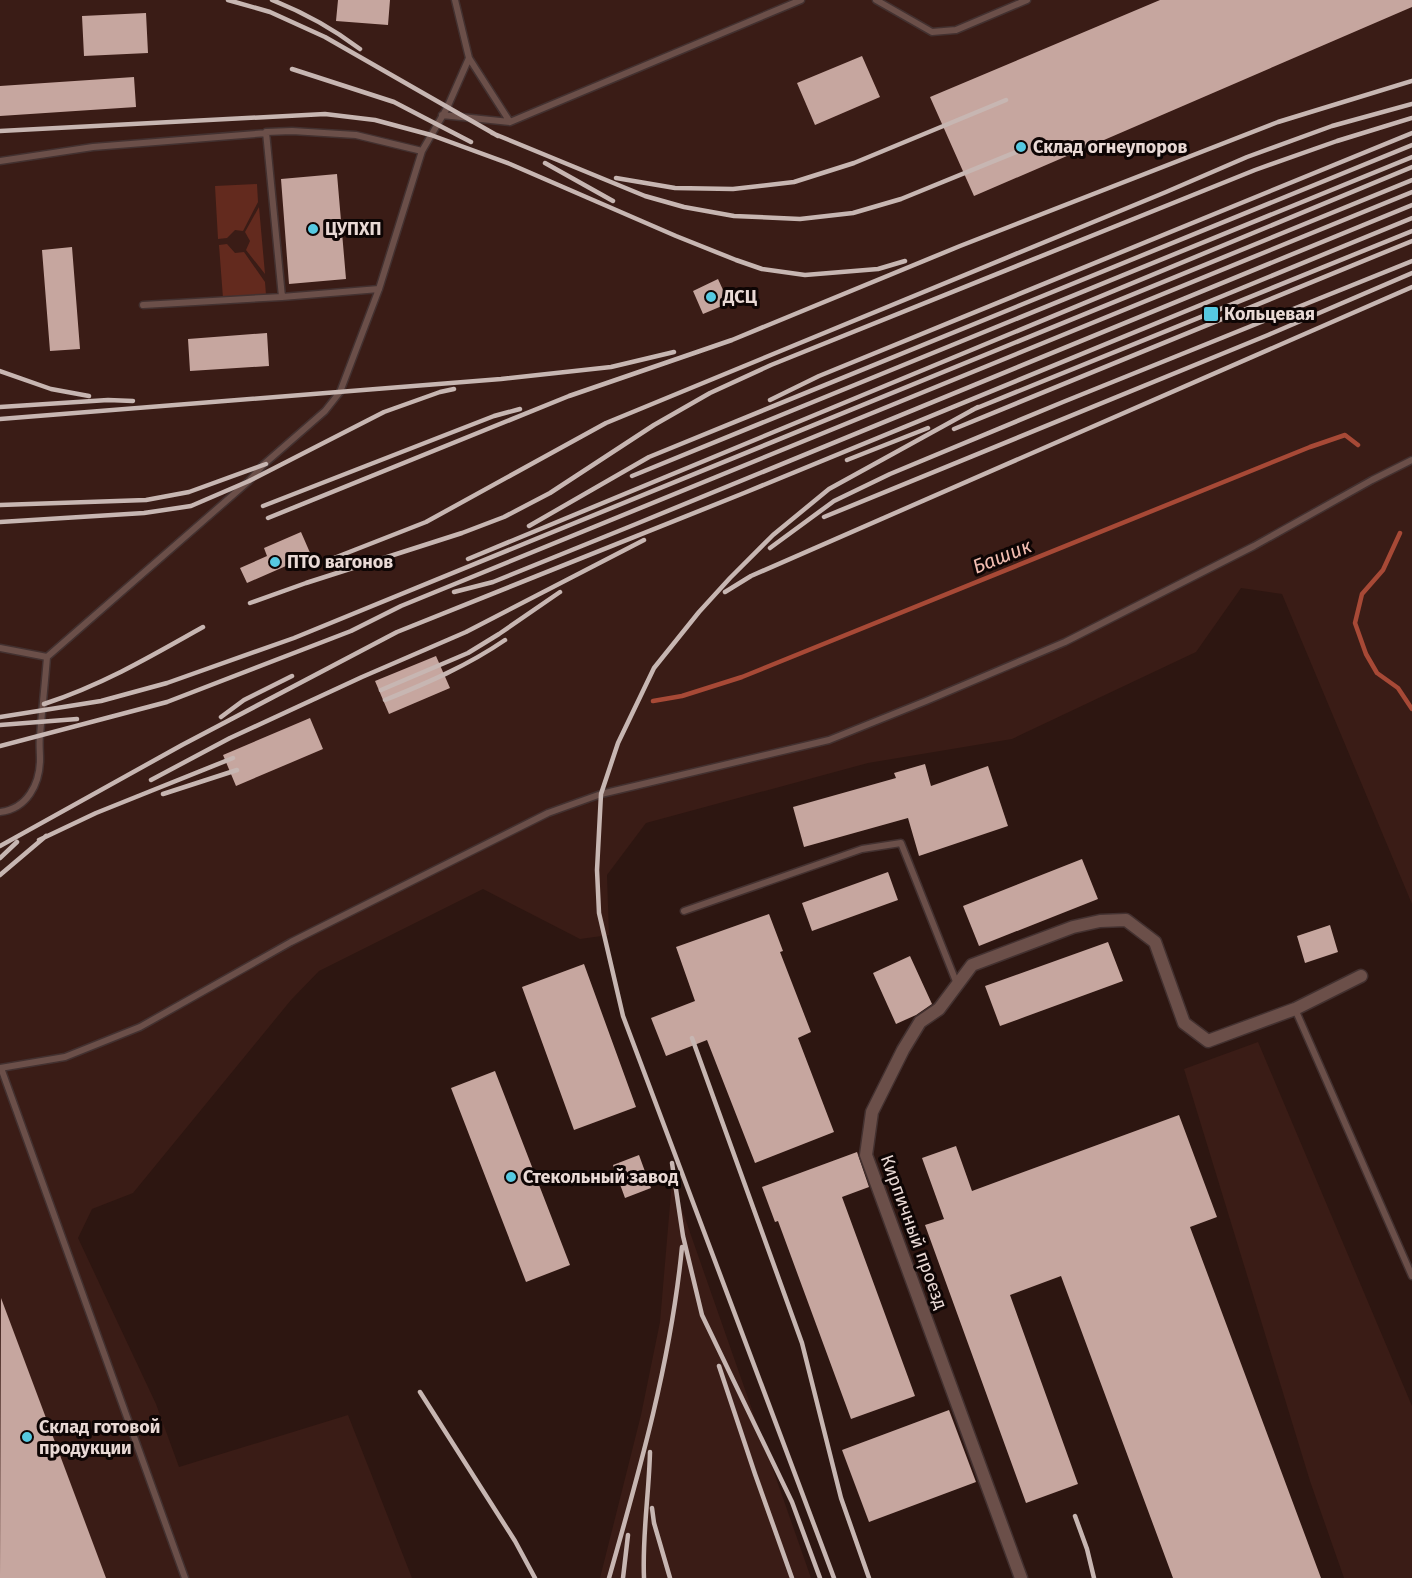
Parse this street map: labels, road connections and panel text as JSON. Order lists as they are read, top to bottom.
{
  "streets": {
    "street": ["Кирпичный проезд"]
  },
  "water": ["Башик"],
  "places": {
    "other": [
      "Склад огнеупоров",
      "ЦУПХП",
      "ДСЦ",
      "ПТО вагонов",
      "Стекольный завод",
      "Склад готовой продукции"
    ],
    "transit": ["Кольцевая"]
  }
}
